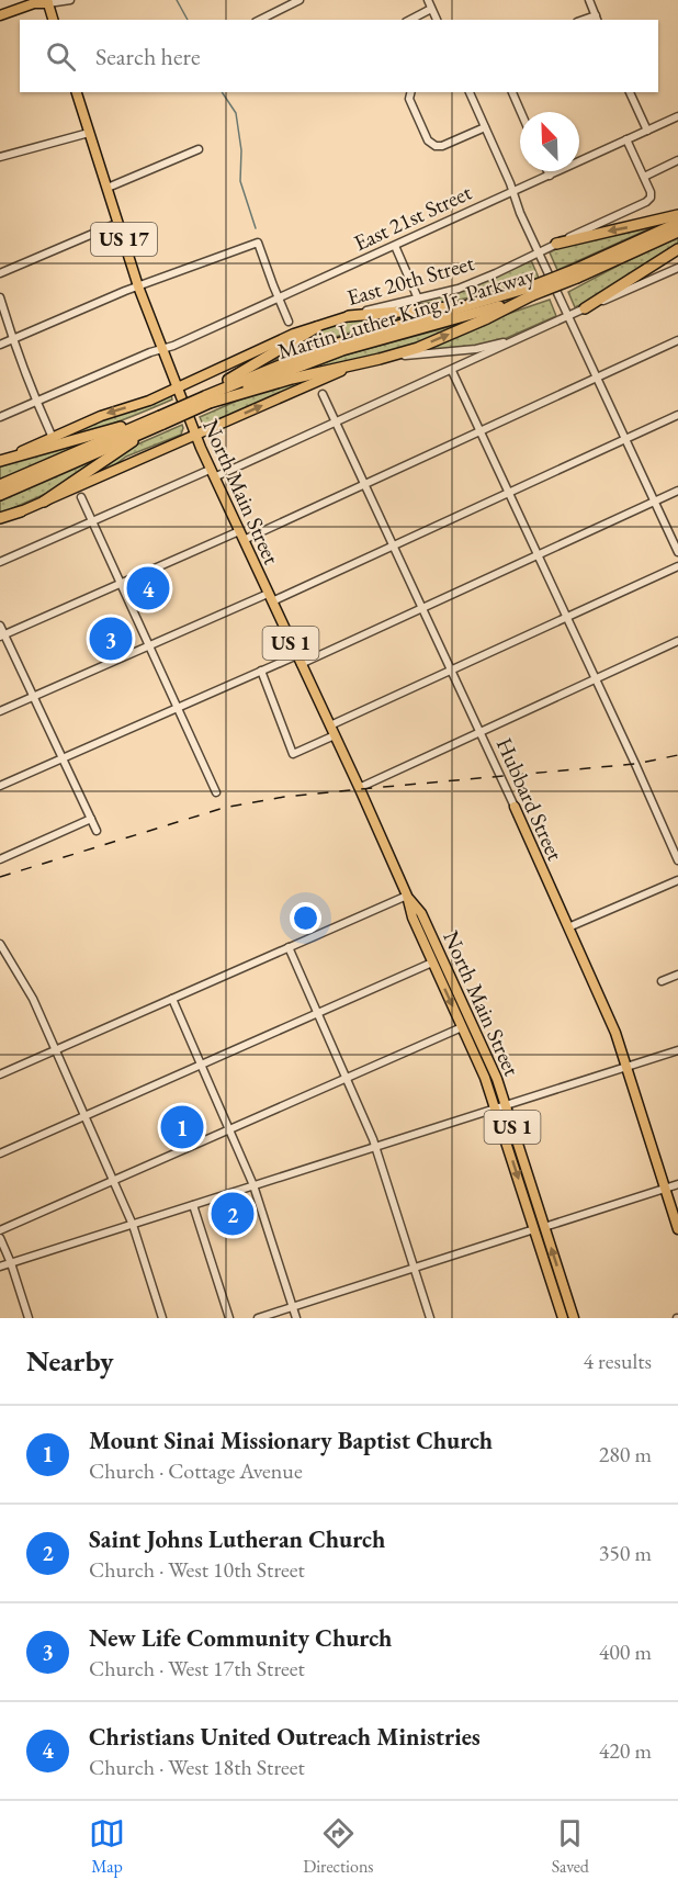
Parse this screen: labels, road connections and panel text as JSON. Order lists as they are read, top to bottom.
{
  "streets": {
    "highway": ["Martin Luther King Jr. Parkway"],
    "main road": [
      "US 17",
      "East 20th Street",
      "North Main Street",
      "US 1",
      "Hubbard Street"
    ],
    "street": ["East 21st Street"]
  },
  "crossings": [
    ["East 21st Street", "North Main Street"],
    ["East 20th Street", "North Main Street"]
  ],
  "north": "top left",
  "page": {
    "search": "Search here",
    "pins": [
      "4",
      "3",
      "1",
      "2"
    ],
    "heading": ["Nearby", "4 results"],
    "list": [
      {
        "mark": "1",
        "name": "Mount Sinai Missionary Baptist Church",
        "note": "Church · Cottage Avenue",
        "value": "280 m"
      },
      {
        "mark": "2",
        "name": "Saint Johns Lutheran Church",
        "note": "Church · West 10th Street",
        "value": "350 m"
      },
      {
        "mark": "3",
        "name": "New Life Community Church",
        "note": "Church · West 17th Street",
        "value": "400 m"
      },
      {
        "mark": "4",
        "name": "Christians United Outreach Ministries",
        "note": "Church · West 18th Street",
        "value": "420 m"
      }
    ],
    "nav": ["Map", "Directions", "Saved"]
  }
}
